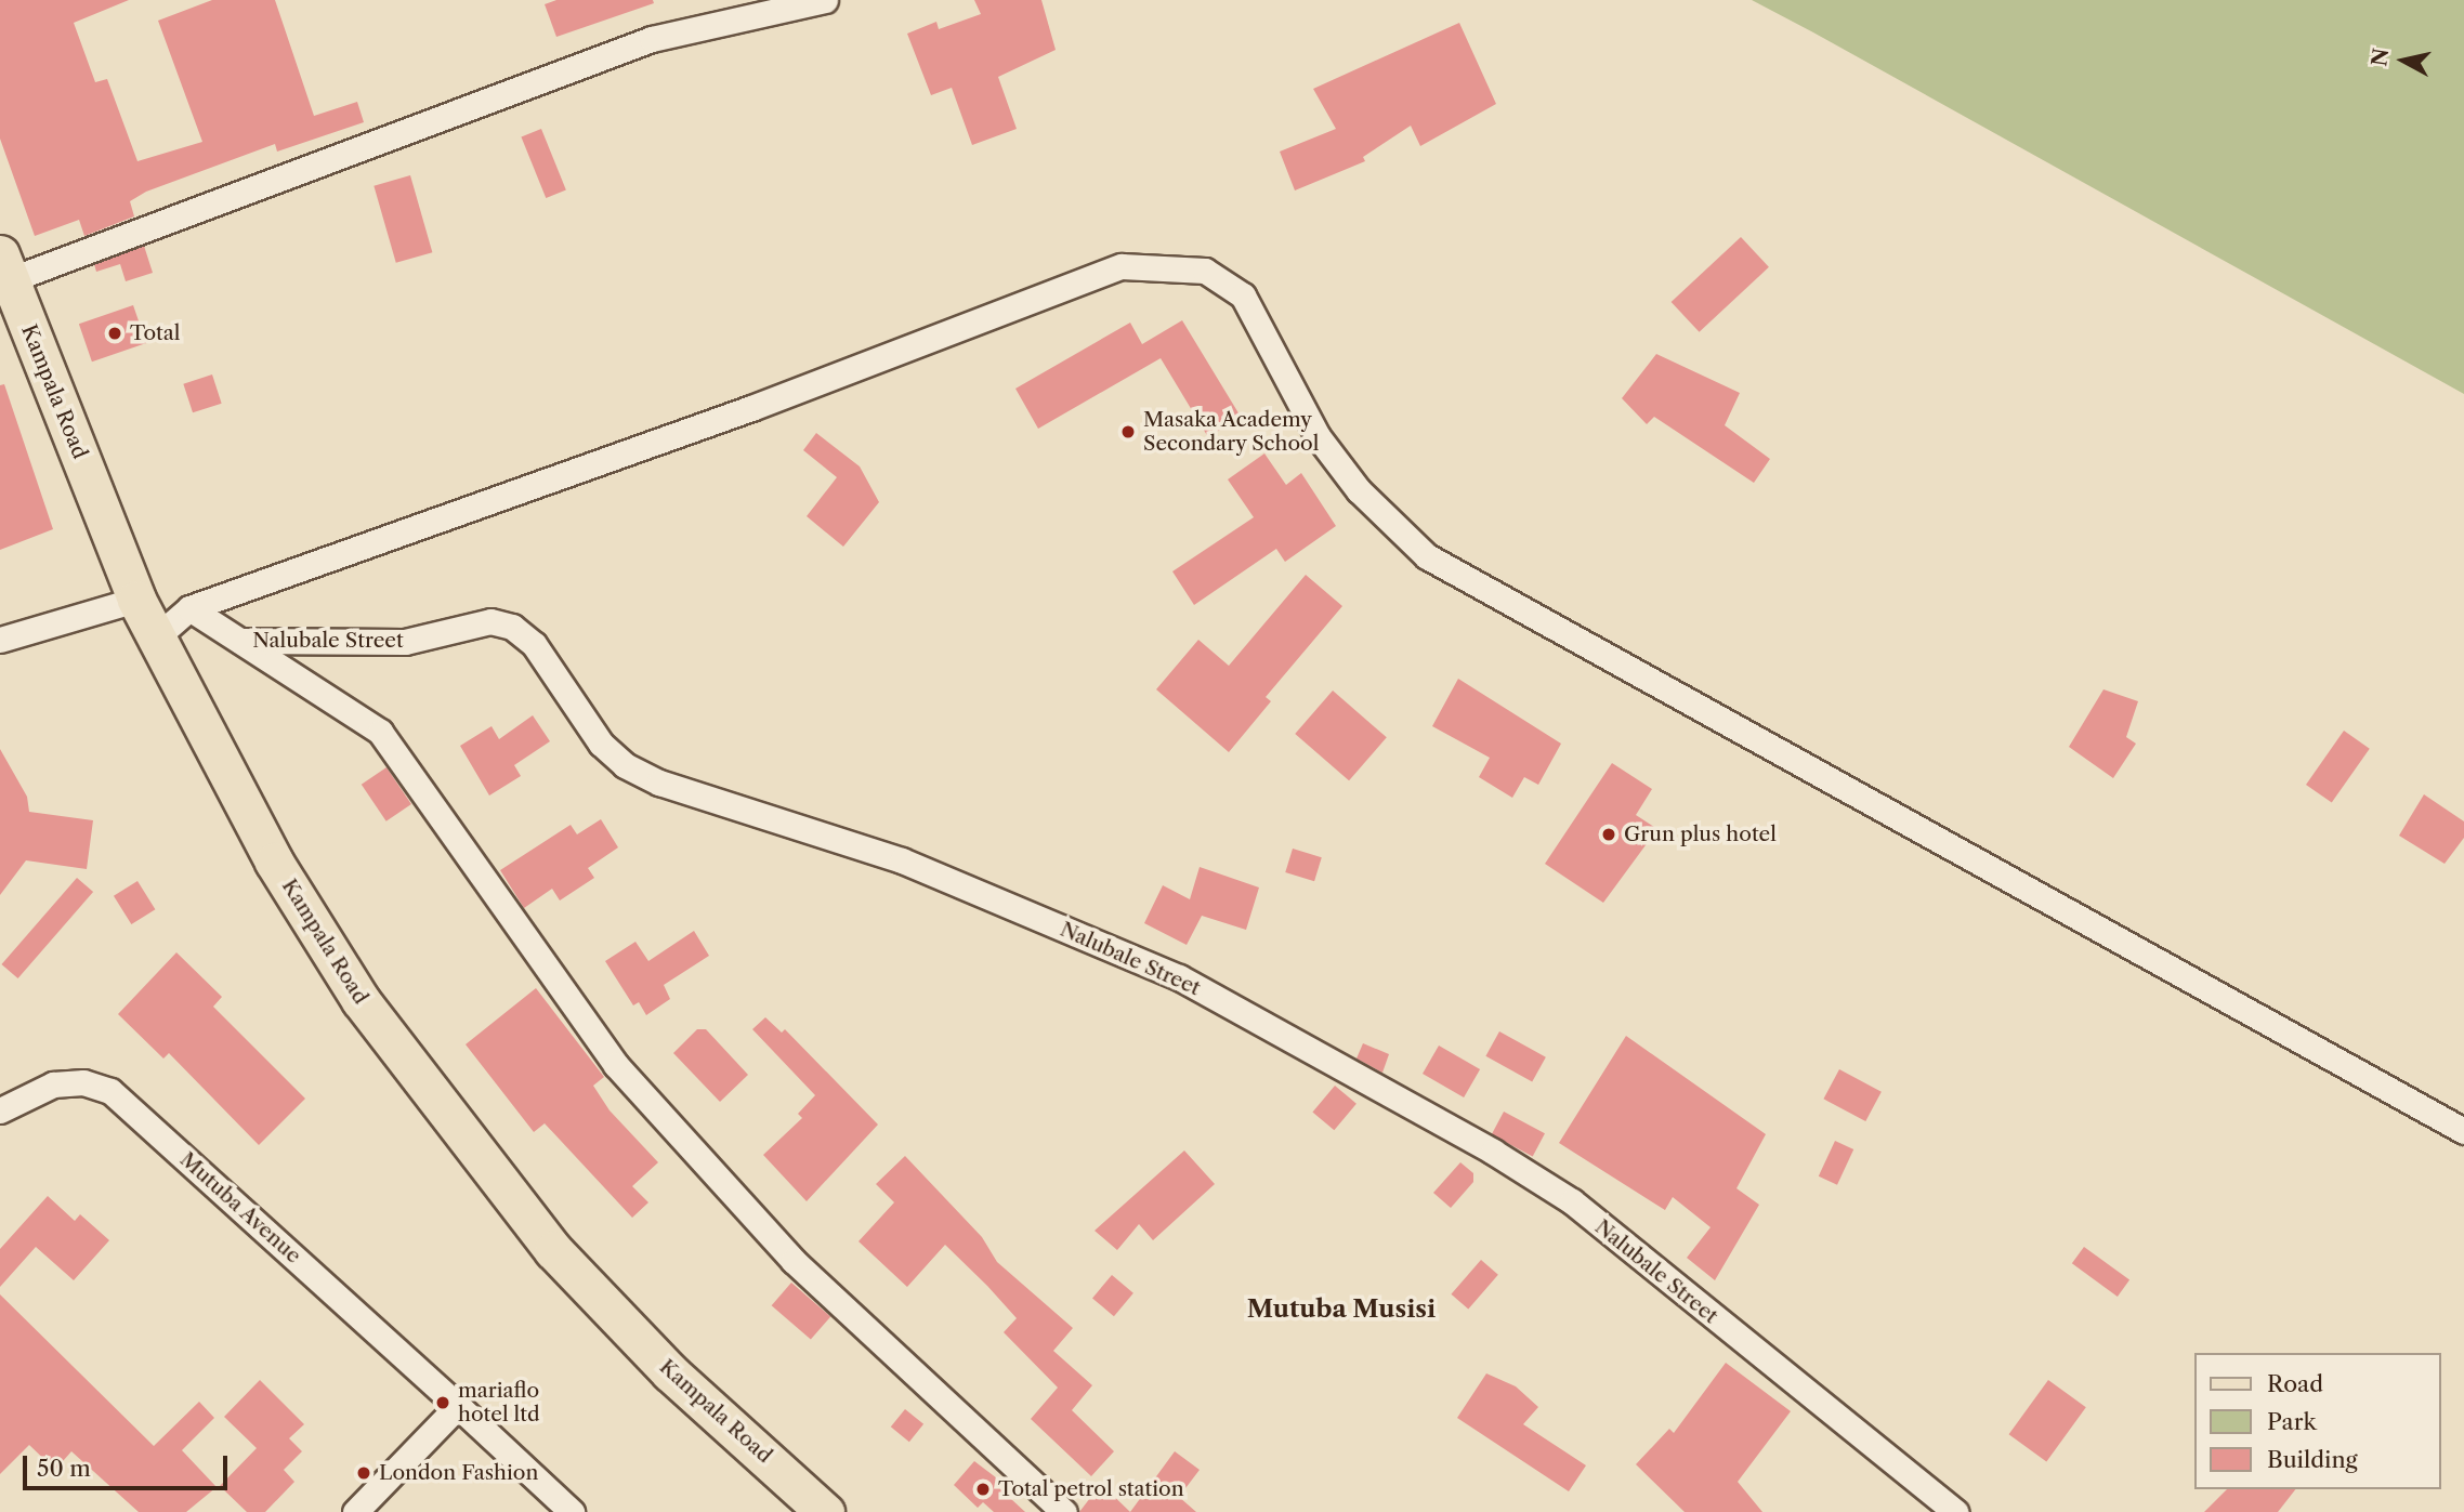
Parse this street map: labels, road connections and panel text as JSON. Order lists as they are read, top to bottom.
{
  "streets": {
    "main road": ["Kampala Road"],
    "street": ["Nalubale Street", "Mutuba Avenue"]
  },
  "districts": ["Mutuba Musisi"],
  "places": [
    "Total",
    "Masaka Academy Secondary School",
    "Grun plus hotel",
    "mariaflo hotel ltd",
    "London Fashion",
    "Total petrol station"
  ],
  "legend": ["Road", "Park", "Building"],
  "scale_bar": "50 m",
  "north": "left"
}
